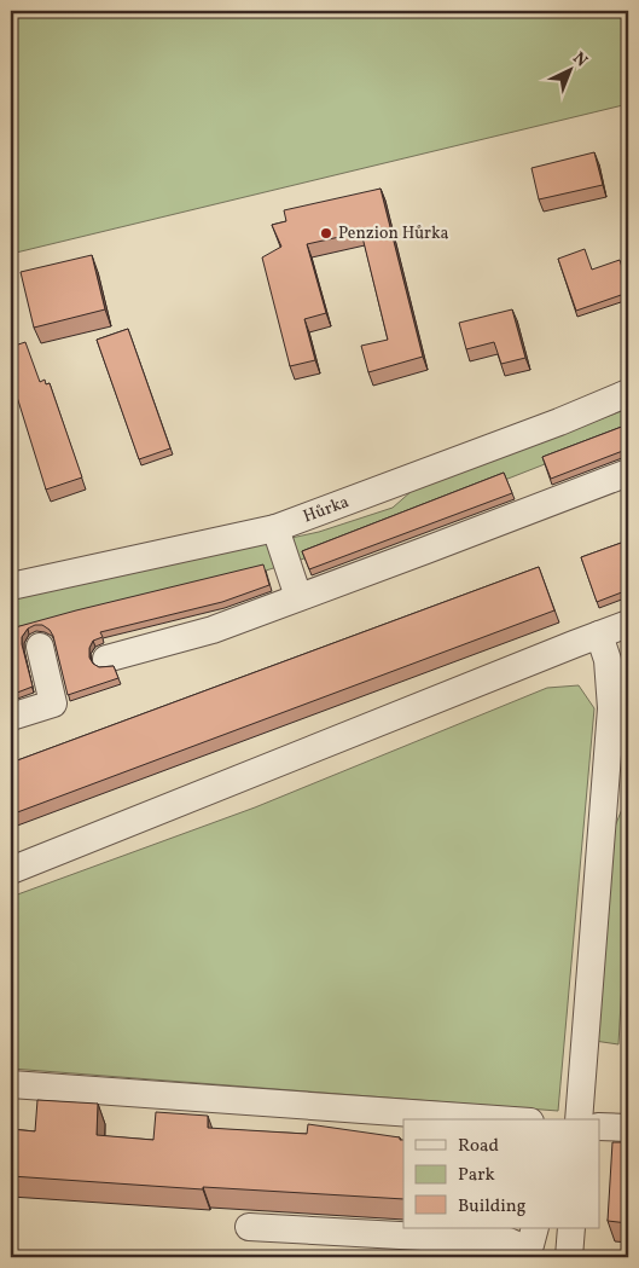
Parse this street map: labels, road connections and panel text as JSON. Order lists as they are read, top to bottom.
{
  "streets": {
    "street": ["Hůrka"]
  },
  "places": ["Penzion Hůrka"],
  "legend": ["Road", "Park", "Building"],
  "north": "top right"
}
